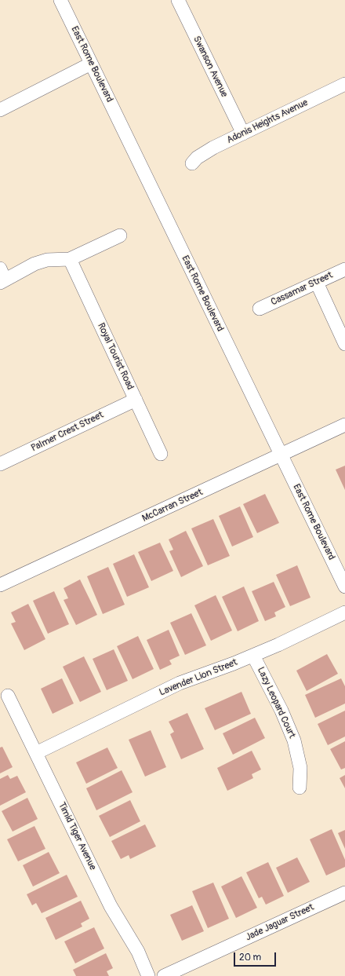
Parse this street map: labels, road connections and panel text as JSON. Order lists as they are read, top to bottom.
{
  "streets": {
    "street": [
      "East Rome Boulevard",
      "Swanson Avenue",
      "Adonis Heights Avenue",
      "Cassamar Street",
      "Royal Tourist Road",
      "Palmer Crest Street",
      "McCarran Street",
      "Lavender Lion Street",
      "Lazy Leopard Court",
      "Timid Tiger Avenue",
      "Jade Jaguar Street"
    ]
  },
  "crossings": [
    ["East Rome Boulevard", "McCarran Street"],
    ["Swanson Avenue", "Adonis Heights Avenue"],
    ["Royal Tourist Road", "Palmer Crest Street"],
    ["Lavender Lion Street", "Lazy Leopard Court"],
    ["Lavender Lion Street", "Timid Tiger Avenue"]
  ],
  "scale_bar": "20 m"
}
